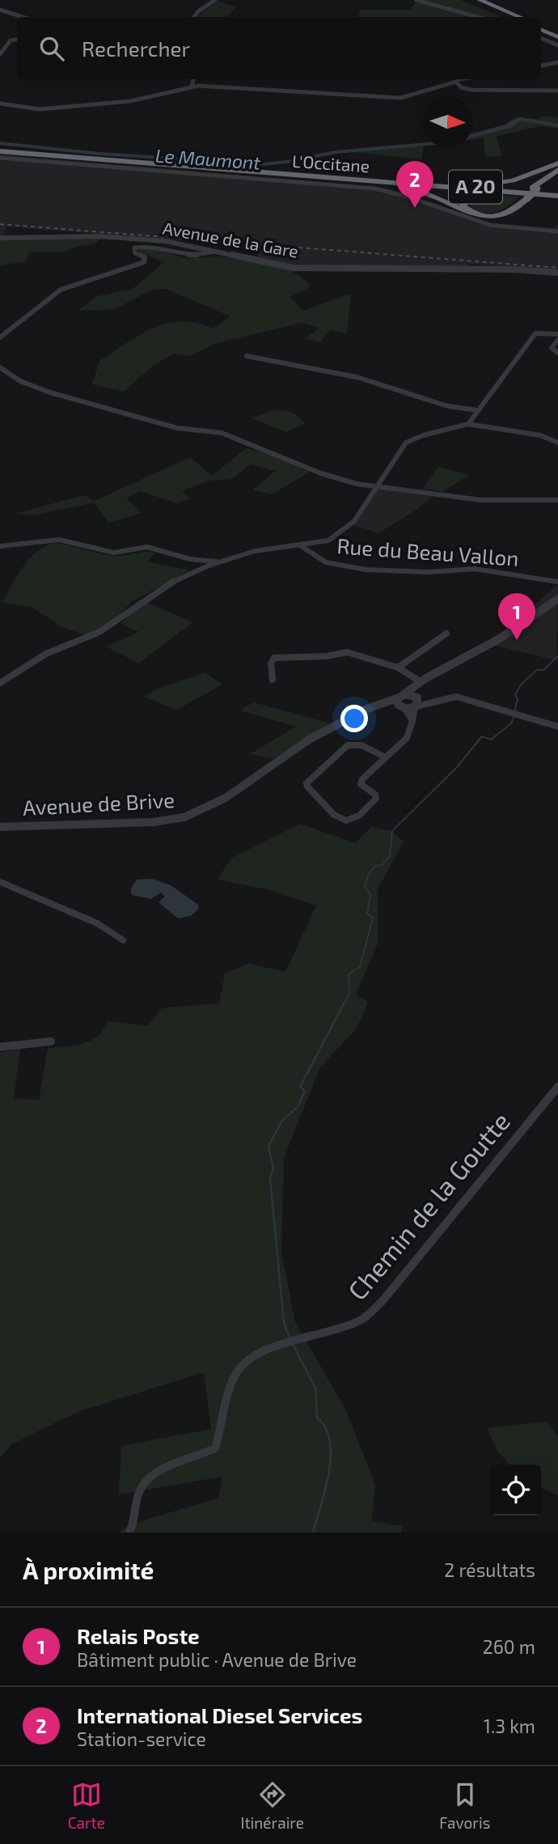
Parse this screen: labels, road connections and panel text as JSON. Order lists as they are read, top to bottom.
{
  "streets": {
    "highway": ["L'Occitane", "A 20"],
    "street": [
      "Avenue de la Gare",
      "Rue du Beau Vallon",
      "Avenue de Brive",
      "Chemin de la Goutte"
    ]
  },
  "water": ["Le Maumont"],
  "north": "right",
  "page": {
    "search": "Rechercher",
    "pins": ["2", "1"],
    "heading": ["À proximité", "2 résultats"],
    "list": [
      {
        "mark": "1",
        "name": "Relais Poste",
        "note": "Bâtiment public · Avenue de Brive",
        "value": "260 m"
      },
      {
        "mark": "2",
        "name": "International Diesel Services",
        "note": "Station-service",
        "value": "1.3 km"
      }
    ],
    "nav": ["Carte", "Itinéraire", "Favoris"]
  }
}
